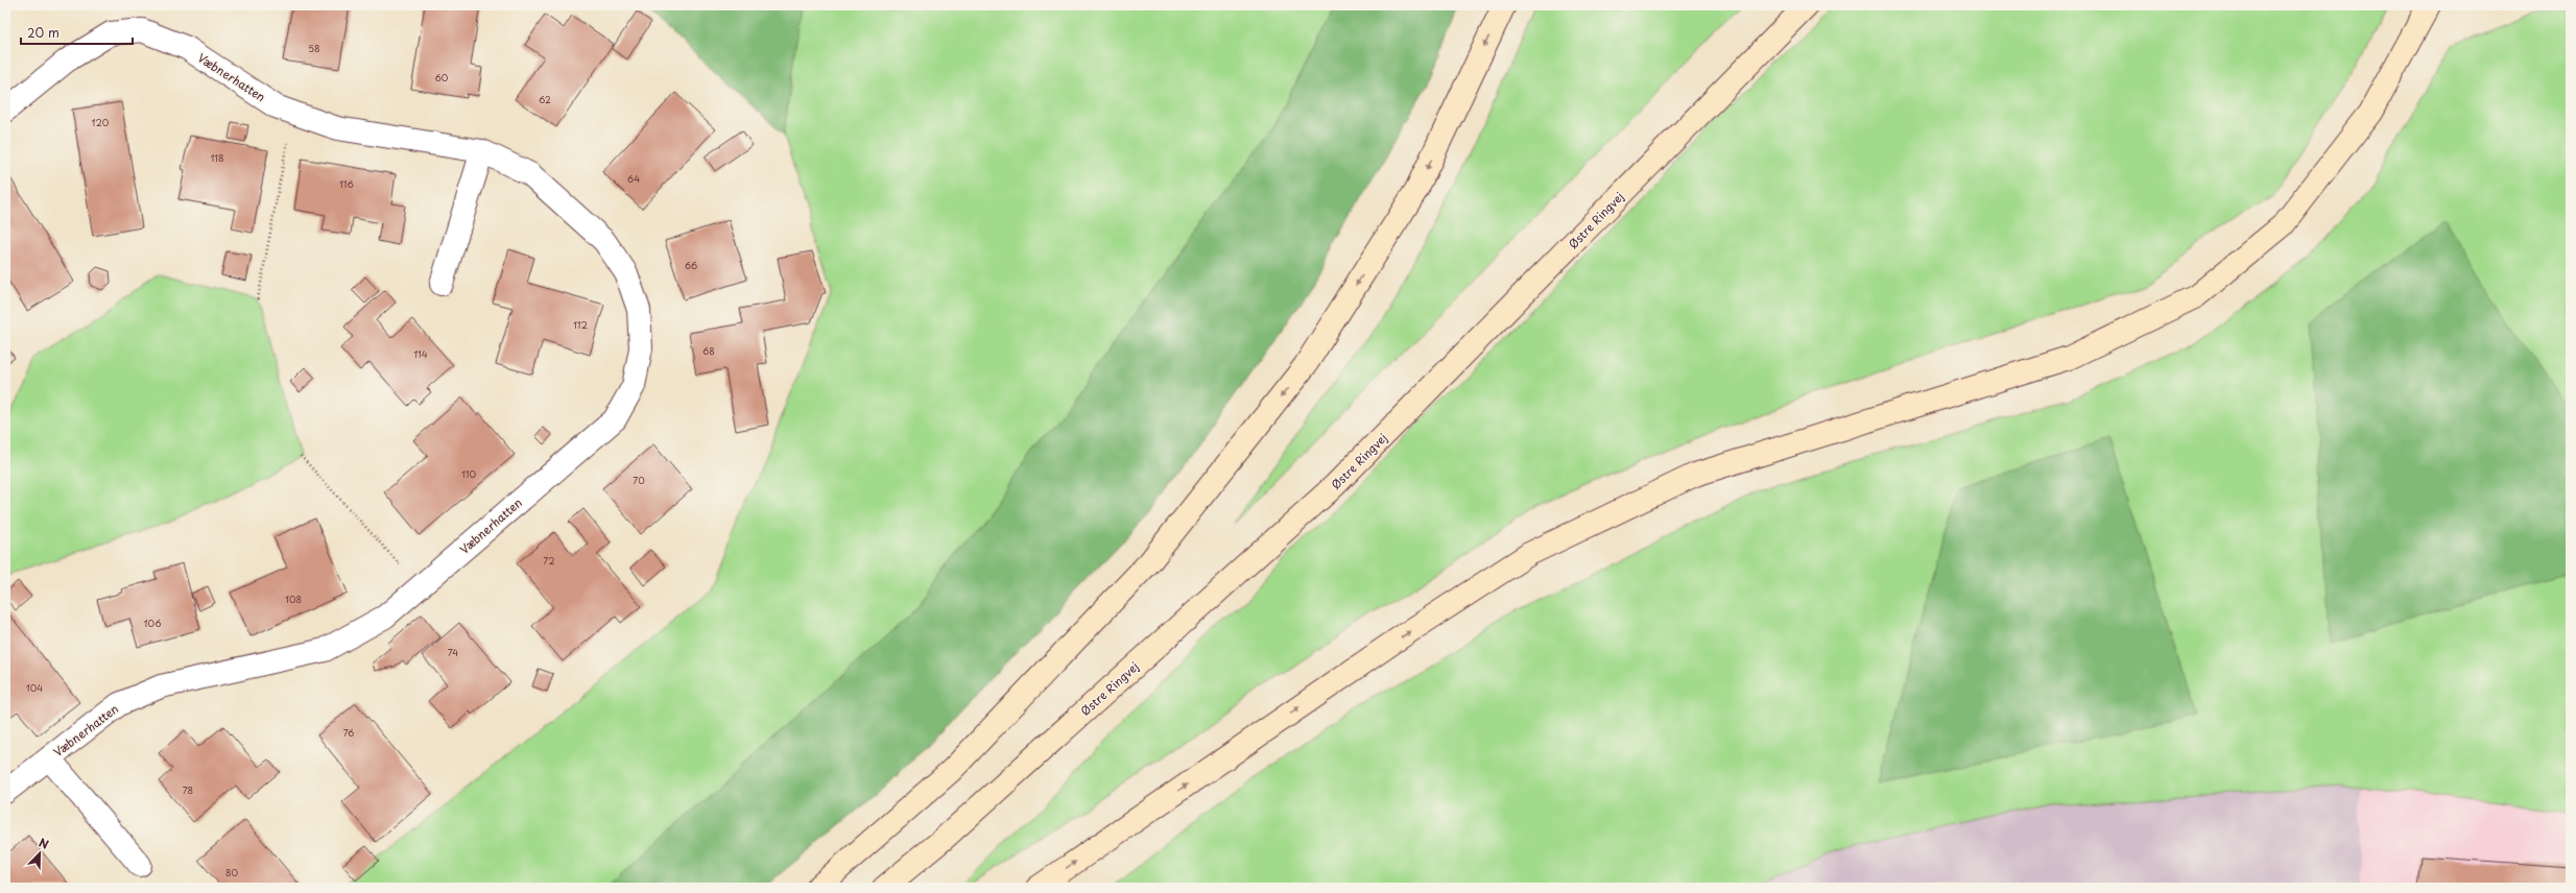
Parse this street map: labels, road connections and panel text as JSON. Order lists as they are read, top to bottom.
{
  "streets": {
    "main road": ["Østre Ringvej"],
    "street": ["Væbnerhatten"]
  },
  "house_numbers": [
    "58",
    "60",
    "62",
    "120",
    "118",
    "64",
    "116",
    "66",
    "112",
    "68",
    "114",
    "110",
    "70",
    "72",
    "108",
    "106",
    "74",
    "104",
    "76",
    "78",
    "80"
  ],
  "scale_bar": "20 m",
  "north": "top right"
}
